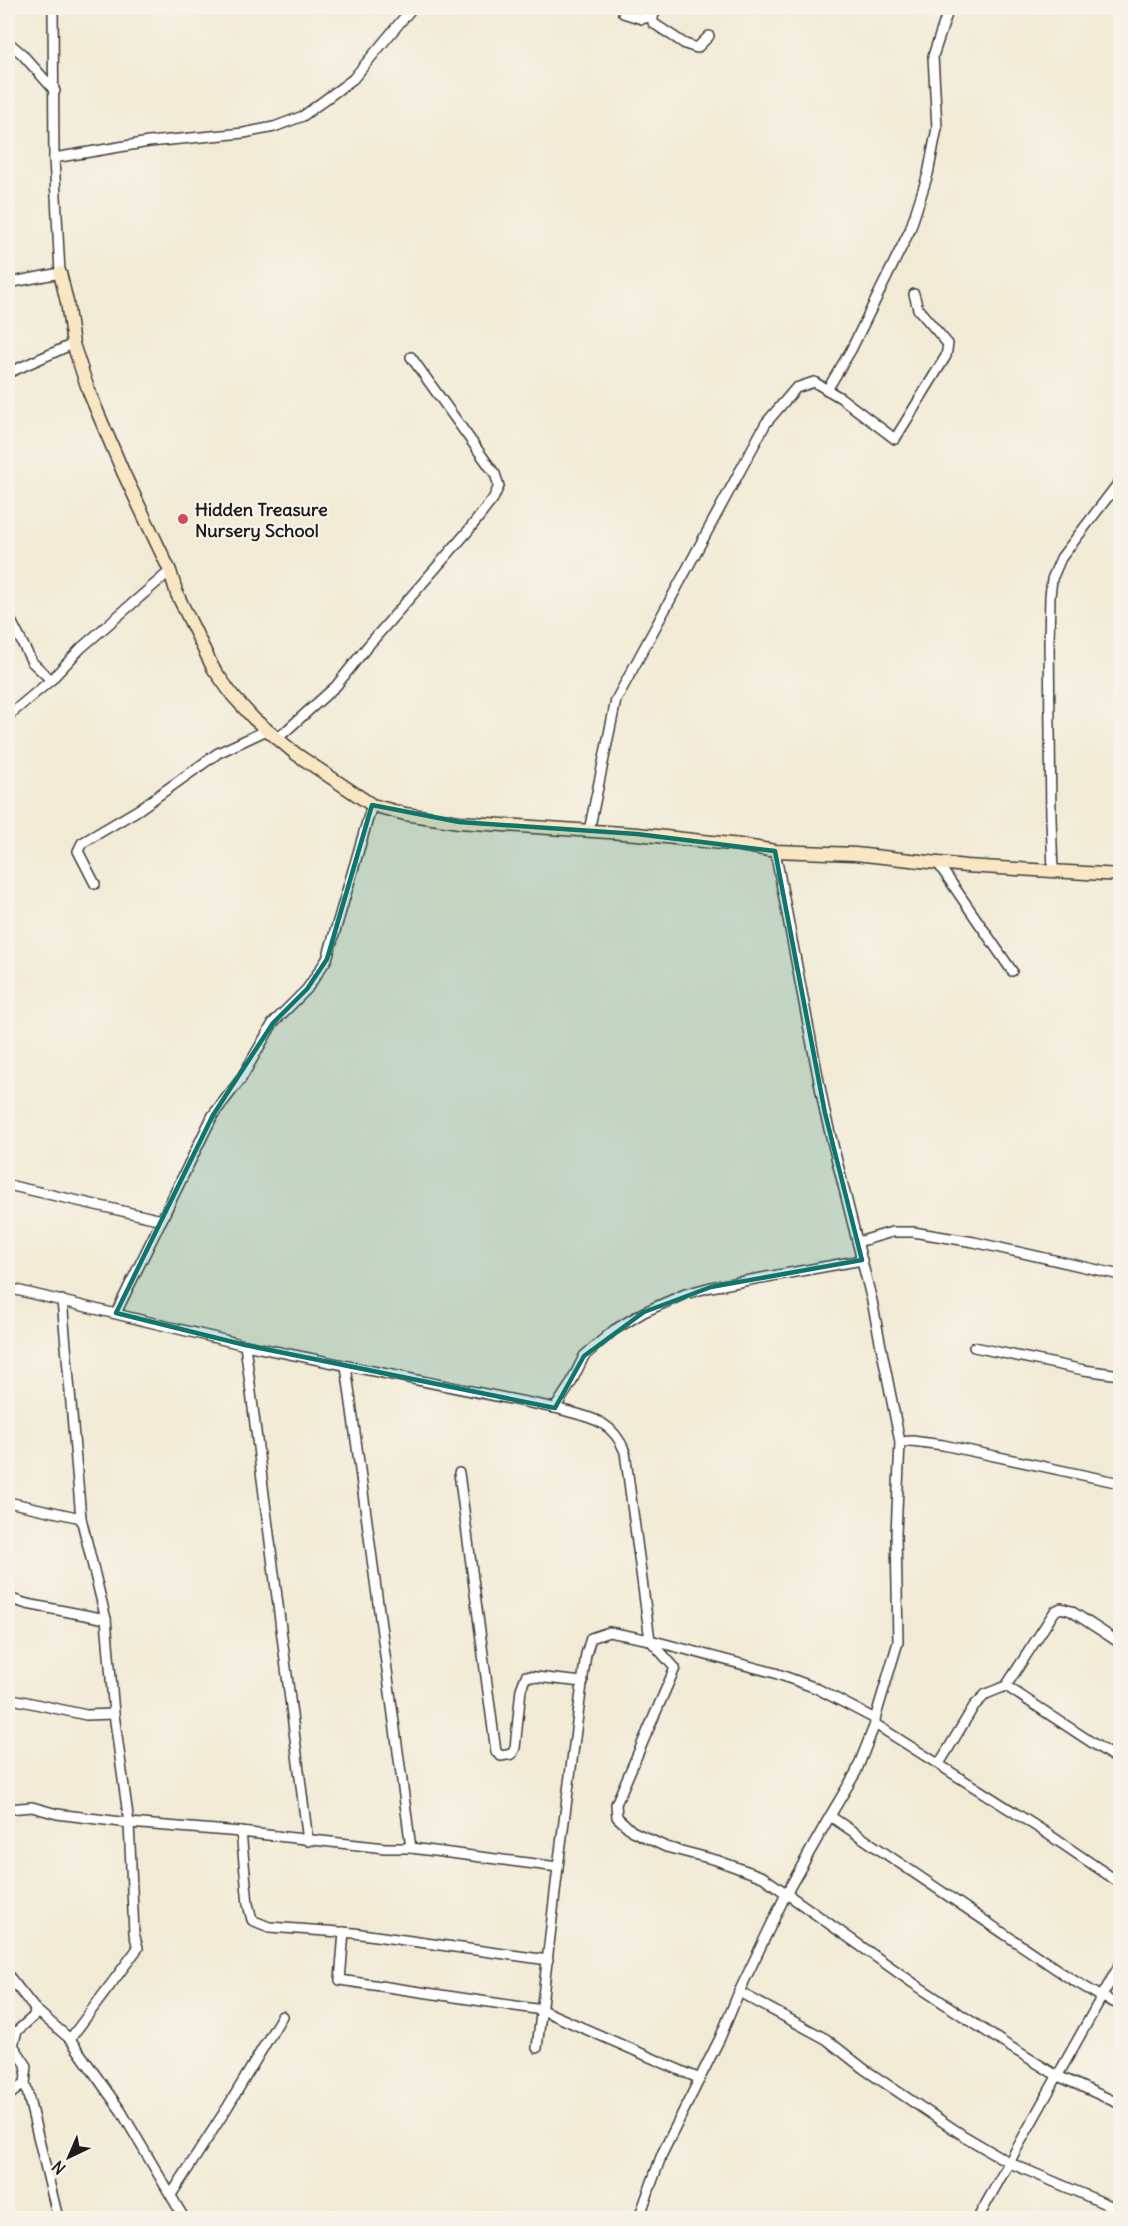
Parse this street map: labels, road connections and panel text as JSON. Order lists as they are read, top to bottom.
{
  "places": ["Hidden Treasure Nursery School"],
  "north": "bottom left"
}
